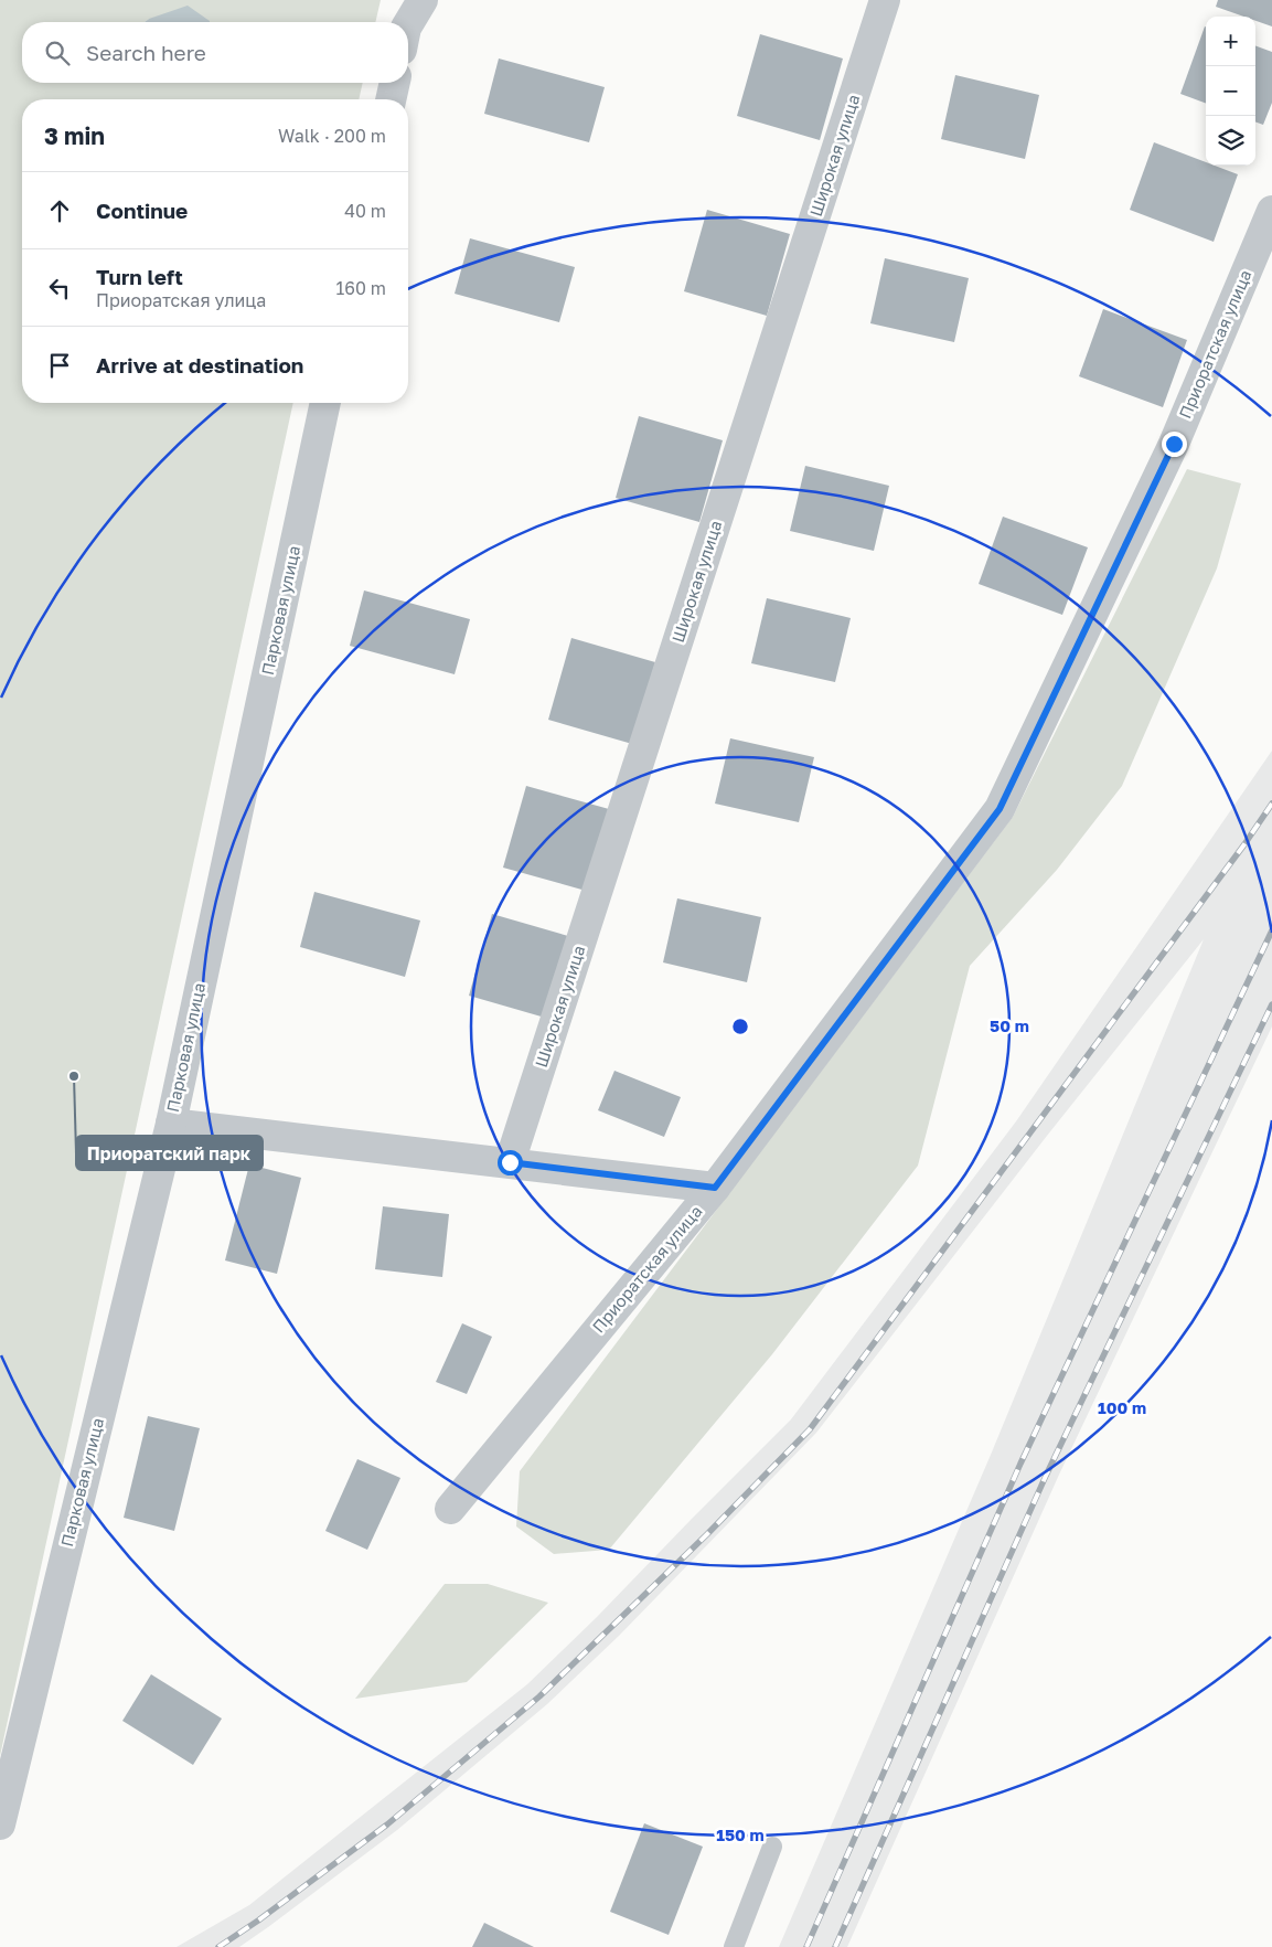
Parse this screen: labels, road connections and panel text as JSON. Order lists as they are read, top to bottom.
{
  "streets": {
    "street": ["Широкая улица", "Приоратская улица", "Парковая улица"]
  },
  "places": ["Приоратский парк"],
  "page": {
    "map_buttons": ["+", "−"],
    "search": "Search here",
    "heading": ["3 min", "Walk · 200 m"],
    "list": [
      ["Continue", "40 m"],
      ["Turn left", "Приоратская улица", "160 m"],
      "Arrive at destination"
    ]
  },
  "rings": ["50 m", "100 m", "150 m"]
}
